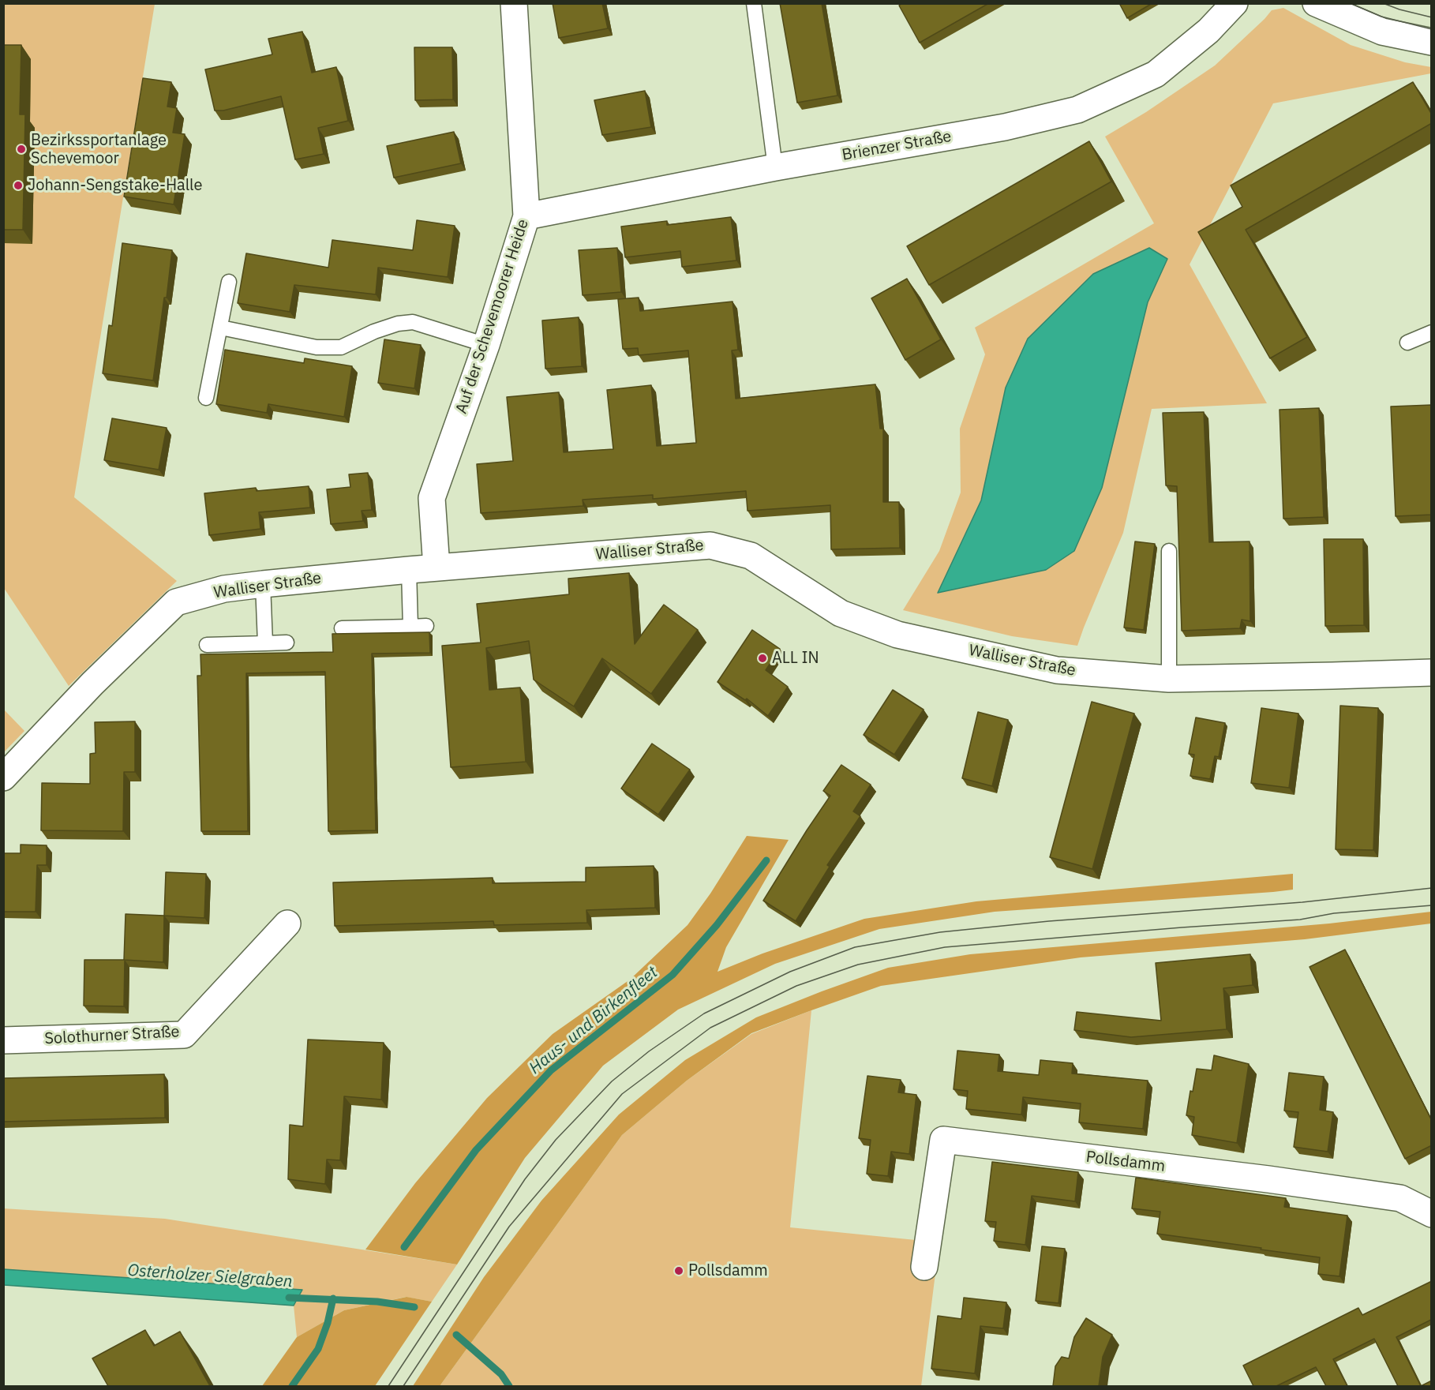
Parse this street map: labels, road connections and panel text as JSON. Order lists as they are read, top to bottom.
{
  "streets": {
    "street": [
      "Brienzer Straße",
      "Auf der Schevemoorer Heide",
      "Walliser Straße",
      "Solothurner Straße",
      "Pollsdamm"
    ]
  },
  "crossings": [
    ["Brienzer Straße", "Auf der Schevemoorer Heide"],
    ["Auf der Schevemoorer Heide", "Walliser Straße"]
  ],
  "water": ["Haus- und Birkenfleet", "Osterholzer Sielgraben"],
  "places": [
    "Bezirkssportanlage Schevemoor",
    "Johann-Sengstake-Halle",
    "ALL IN",
    "Pollsdamm"
  ]
}
